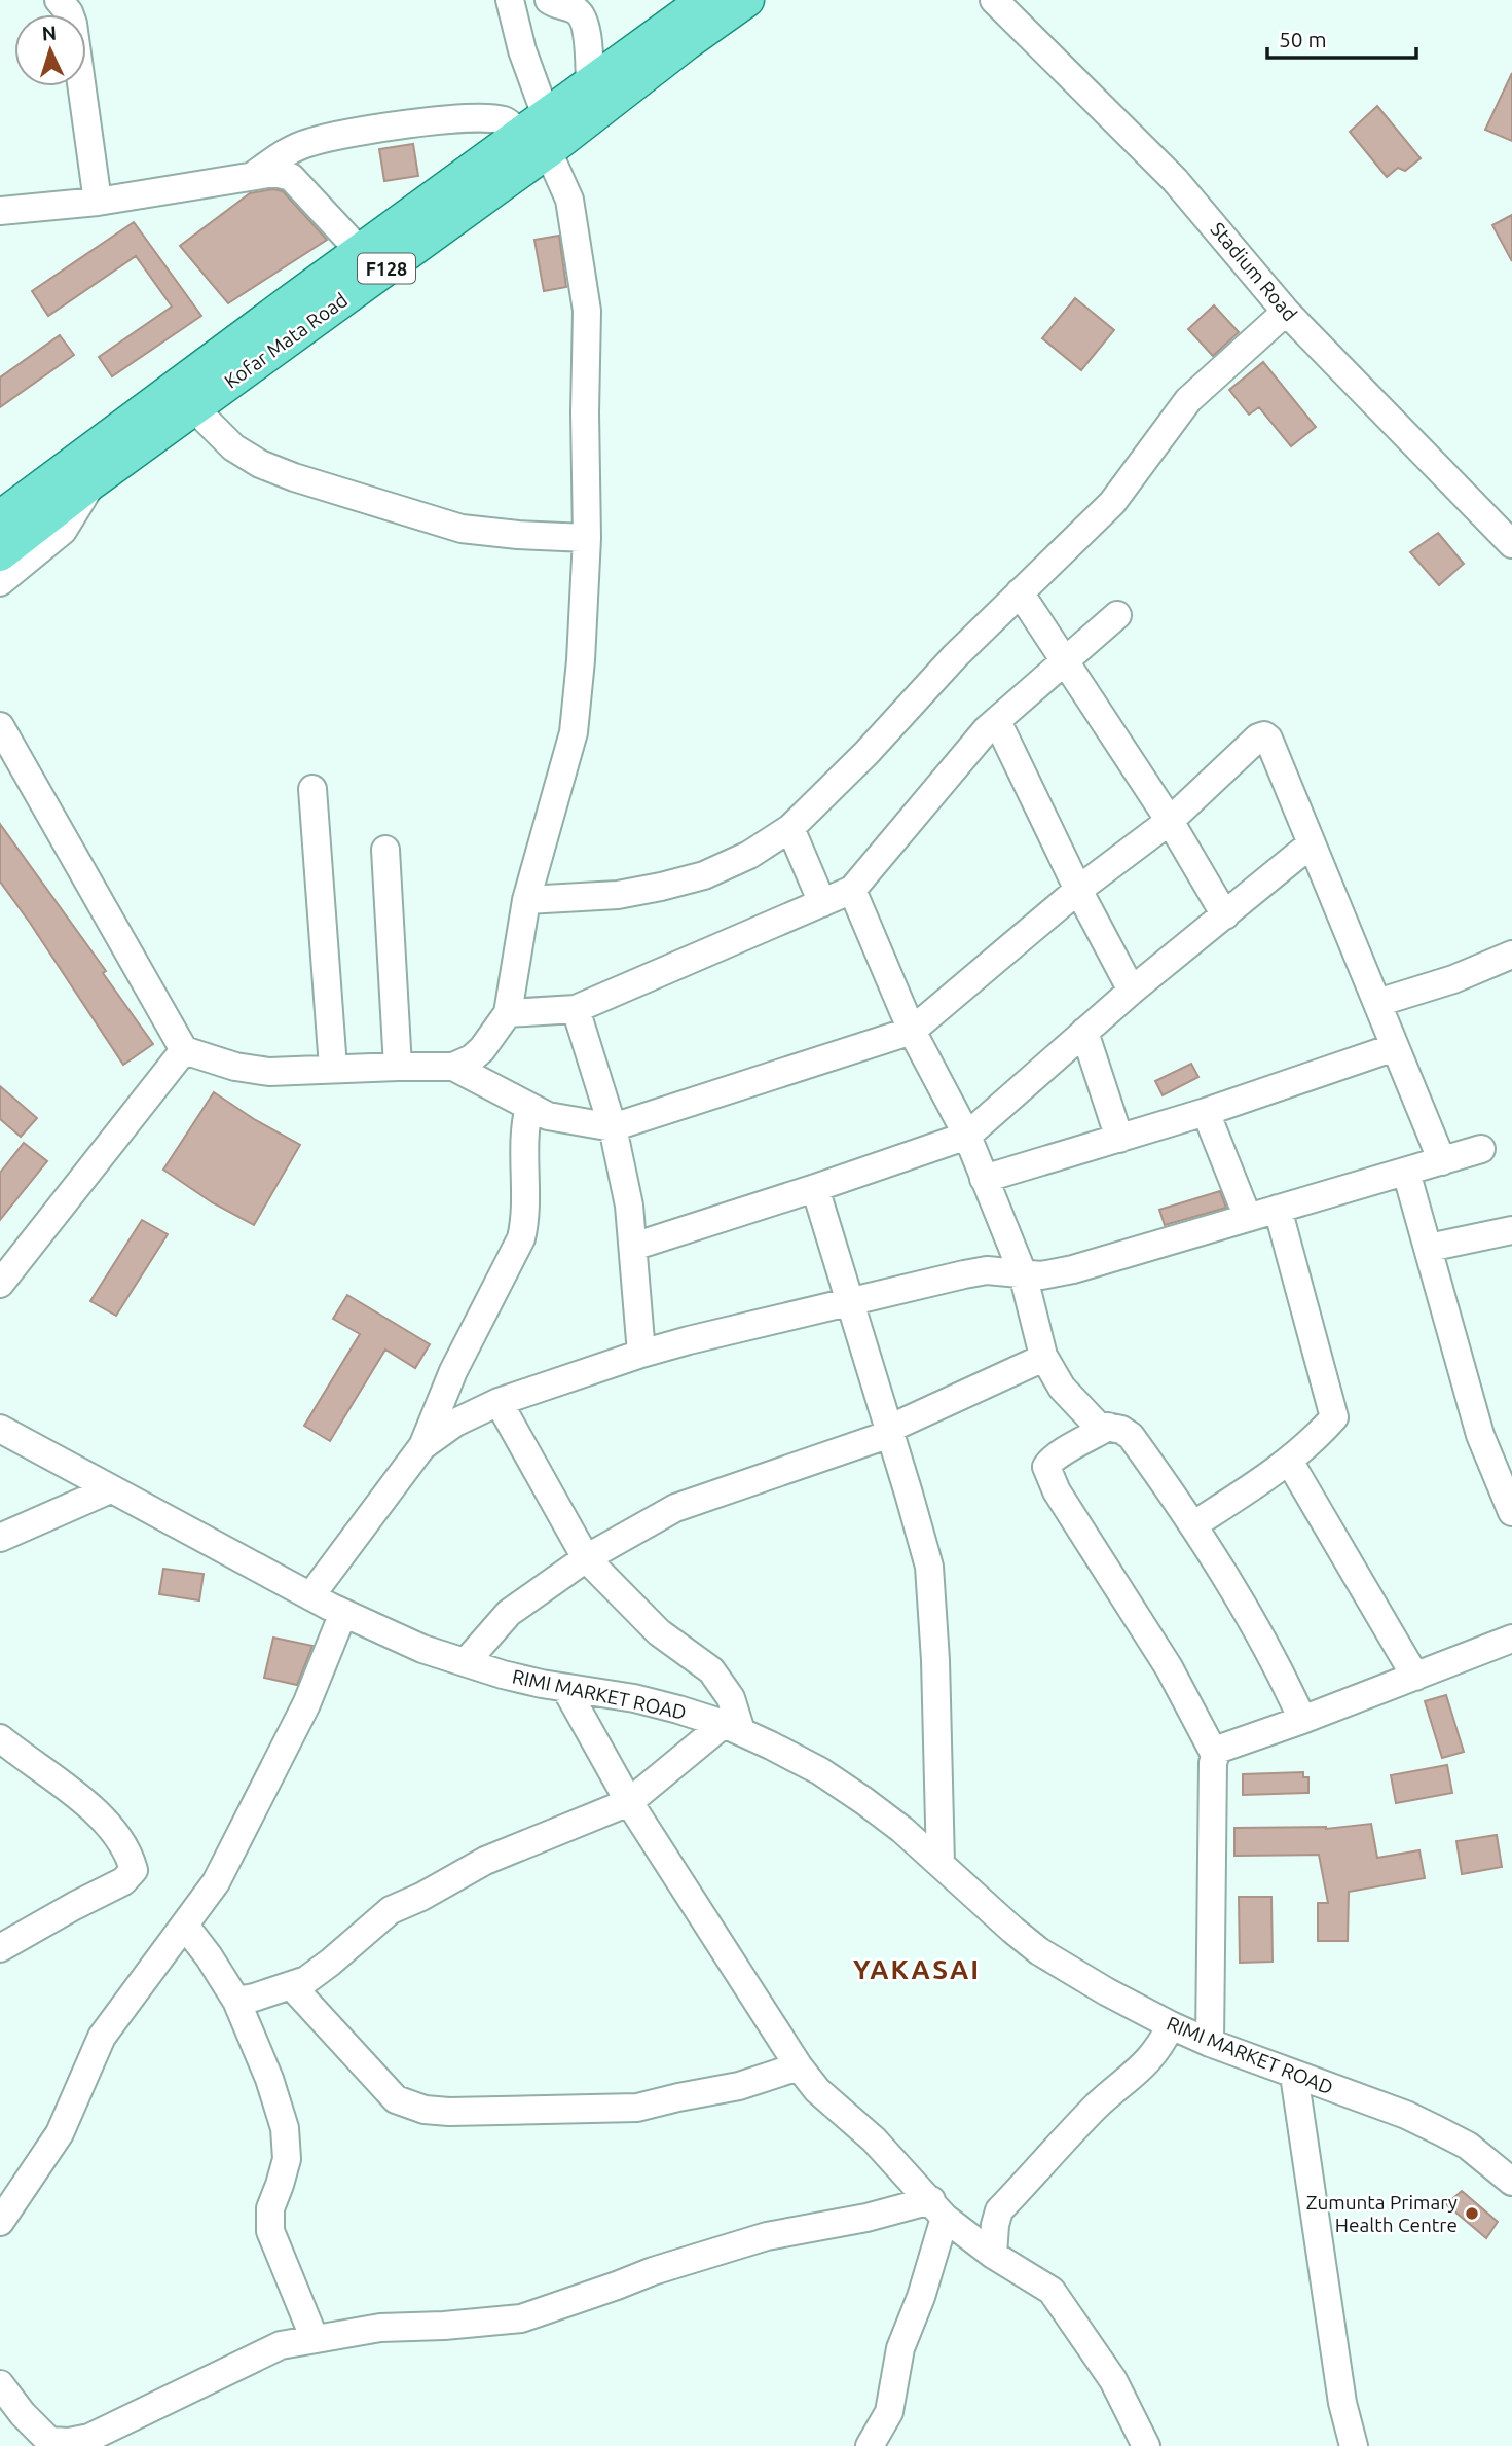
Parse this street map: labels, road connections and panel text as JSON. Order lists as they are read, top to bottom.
{
  "streets": {
    "main road": ["F128", "Kofar Mata Road"],
    "street": ["Stadium Road", "RIMI MARKET ROAD"]
  },
  "districts": ["YAKASAI"],
  "places": ["Zumunta Primary Health Centre"],
  "scale_bar": "50 m",
  "north": "top"
}
